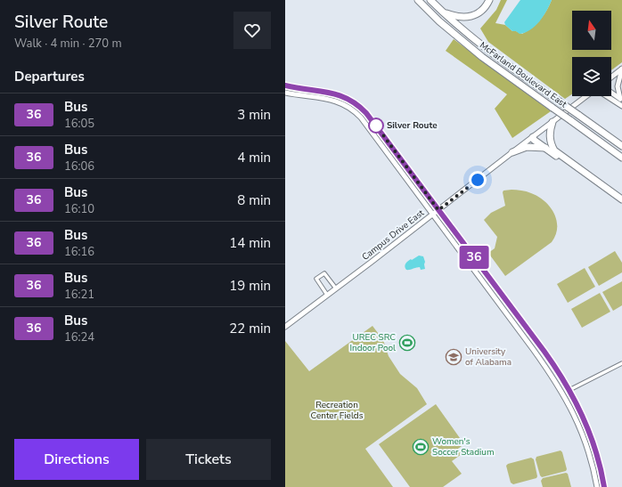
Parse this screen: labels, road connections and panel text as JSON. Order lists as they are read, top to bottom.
{
  "streets": {
    "highway": ["McFarland Boulevard East"],
    "street": ["Campus Drive East"]
  },
  "parks": ["Recreation Center Fields"],
  "places": {
    "other": ["Silver Route"],
    "sports": ["UREC SRC Indoor Pool", "Women's Soccer Stadium"],
    "school or university": ["University of Alabama"]
  },
  "lines": ["bus line 36"],
  "north": "top",
  "page": {
    "heading": [
      ["Silver Route", "Walk · 4 min · 270 m"],
      "Departures"
    ],
    "on_map": "36",
    "list": [
      {
        "mark": "36",
        "name": "Bus",
        "note": "16:05",
        "value": "3 min"
      },
      {
        "mark": "36",
        "name": "Bus",
        "note": "16:06",
        "value": "4 min"
      },
      {
        "mark": "36",
        "name": "Bus",
        "note": "16:10",
        "value": "8 min"
      },
      {
        "mark": "36",
        "name": "Bus",
        "note": "16:16",
        "value": "14 min"
      },
      {
        "mark": "36",
        "name": "Bus",
        "note": "16:21",
        "value": "19 min"
      },
      {
        "mark": "36",
        "name": "Bus",
        "note": "16:24",
        "value": "22 min"
      }
    ],
    "buttons": ["Directions", "Tickets"]
  }
}
